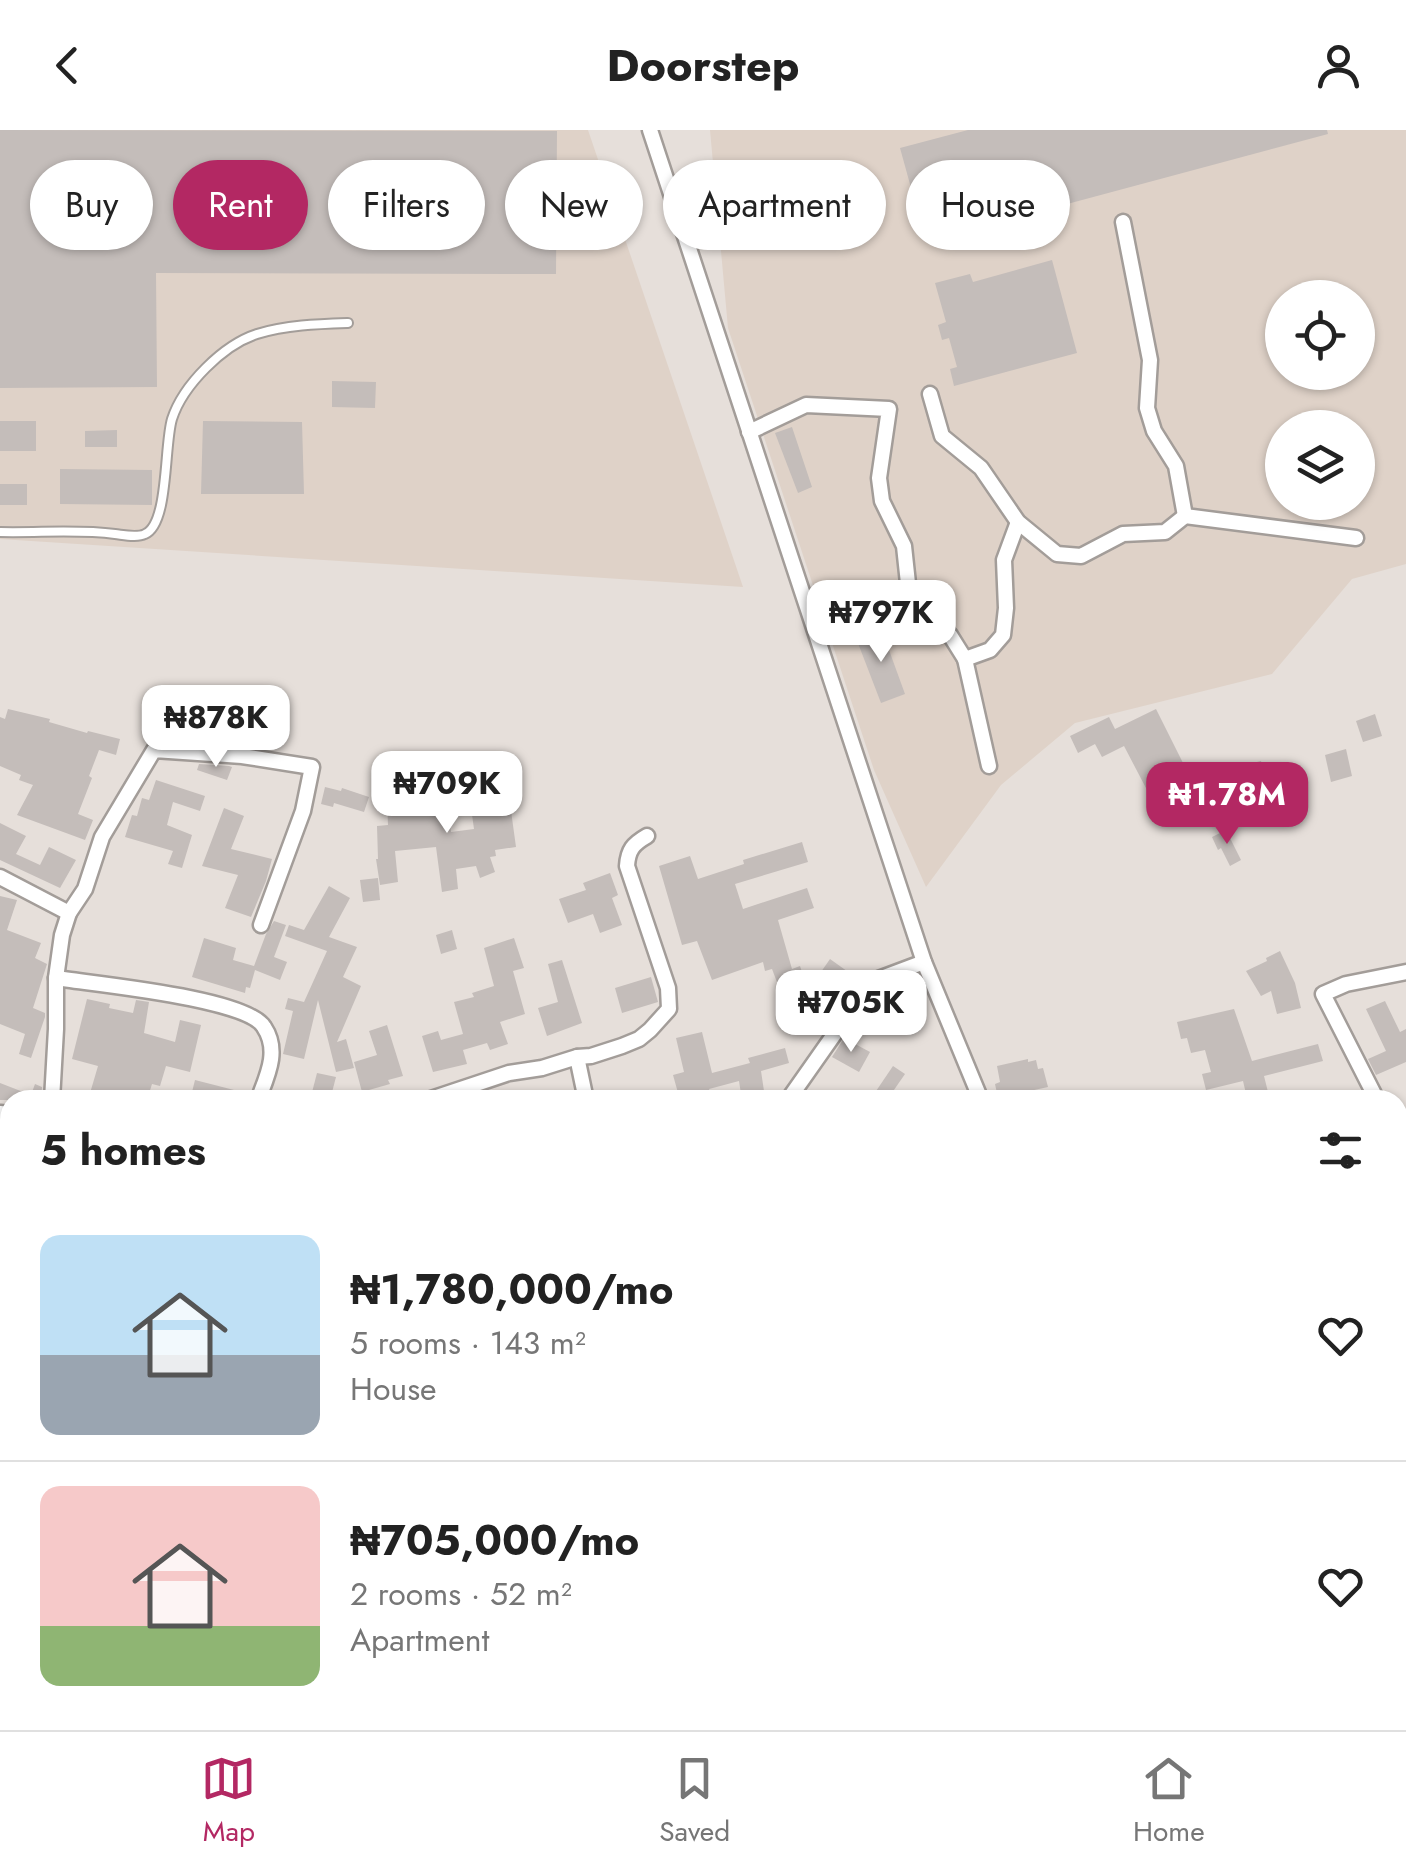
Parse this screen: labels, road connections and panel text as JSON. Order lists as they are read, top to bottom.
{
  "page": {
    "header": "Doorstep",
    "chip": [
      "Buy",
      "Rent",
      "Filters",
      "New",
      "Apartment",
      "House"
    ],
    "price": [
      "₦797K",
      "₦878K",
      "₦709K",
      "₦1.78M",
      "₦705K"
    ],
    "heading": "5 homes",
    "list": [
      {
        "name": "₦1,780,000/mo",
        "note": "5 rooms · 143 m² · House"
      },
      {
        "name": "₦705,000/mo",
        "note": "2 rooms · 52 m² · Apartment"
      }
    ],
    "tabs": ["Map", "Saved", "Home"]
  }
}
